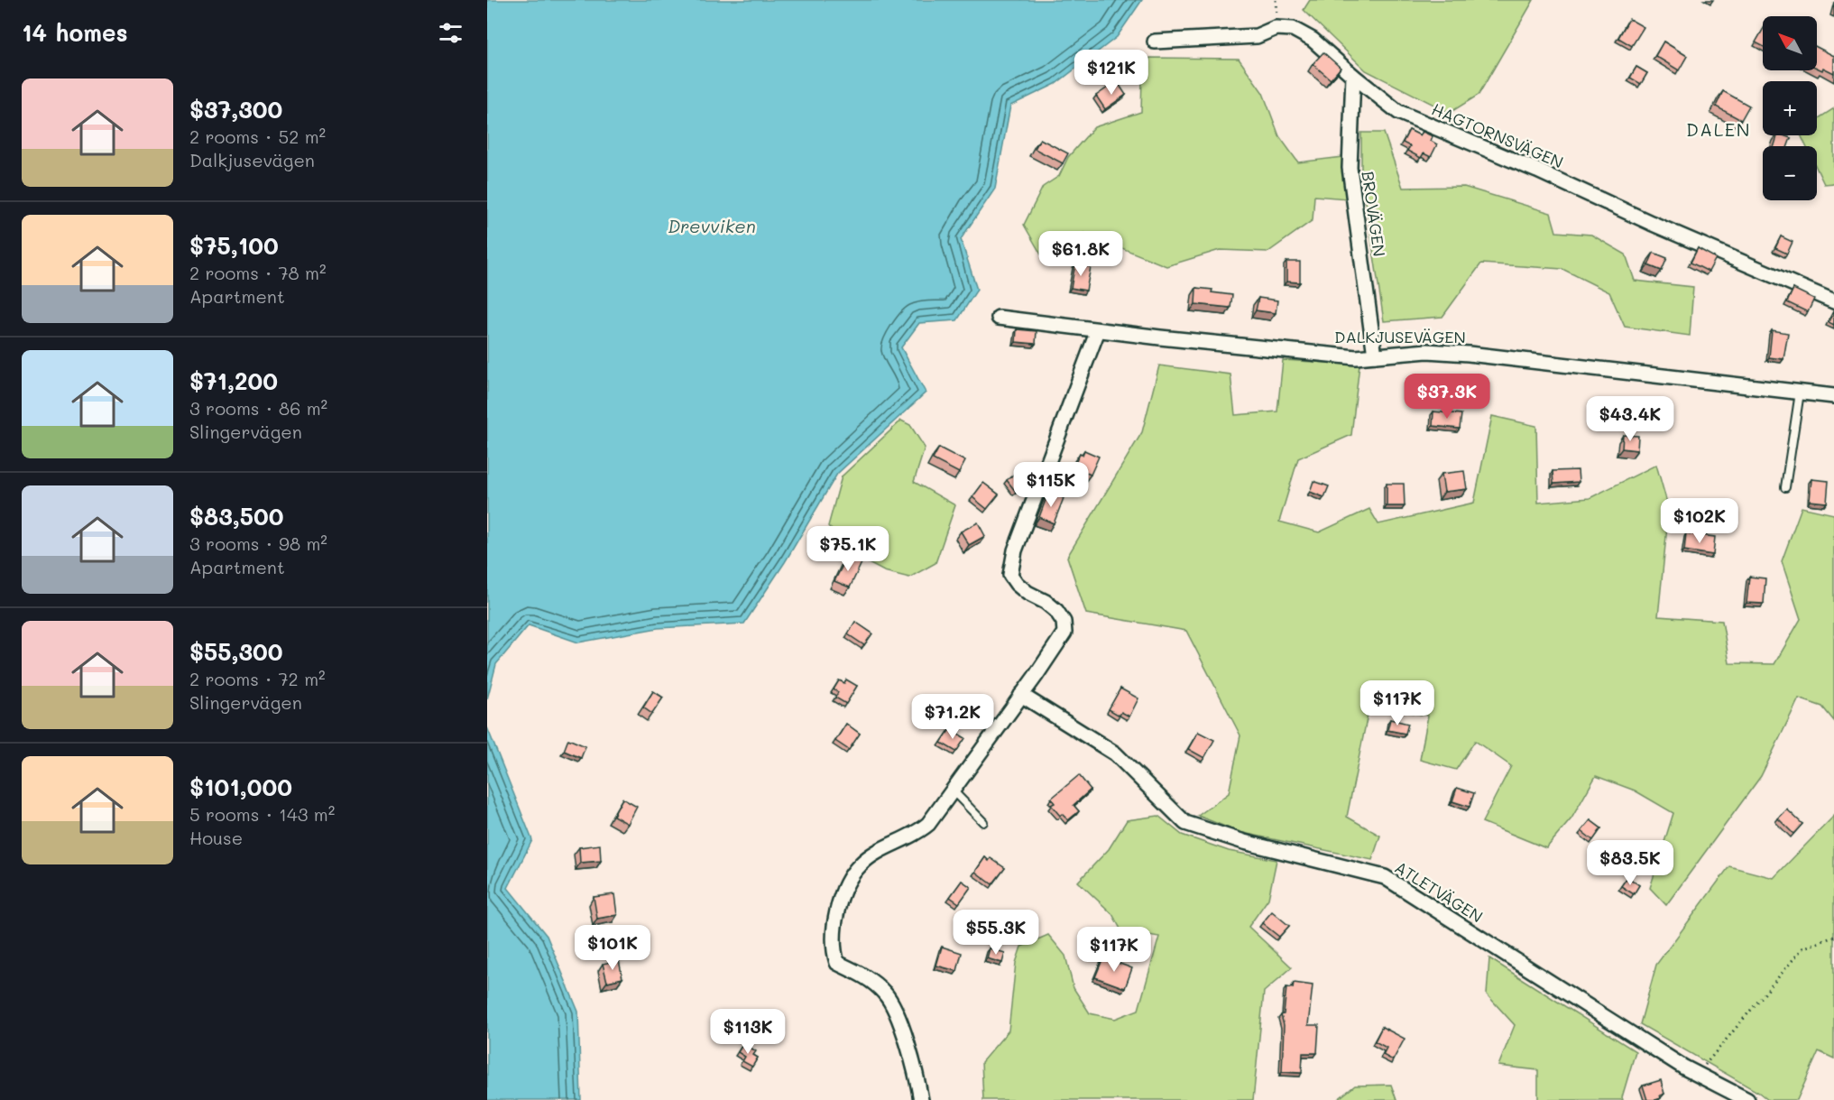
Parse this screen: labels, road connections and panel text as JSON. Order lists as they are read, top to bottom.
{
  "streets": {
    "street": [
      "HAGTORNSVÄGEN",
      "BROVÄGEN",
      "DALKJUSEVÄGEN",
      "ATLETVÄGEN"
    ]
  },
  "crossings": [
    ["HAGTORNSVÄGEN", "BROVÄGEN"],
    ["BROVÄGEN", "DALKJUSEVÄGEN"]
  ],
  "districts": ["DALEN"],
  "water": ["Drevviken"],
  "north": "top left",
  "page": {
    "heading": "14 homes",
    "map_buttons": ["+", "−"],
    "price": [
      "$121K",
      "$61.8K",
      "$37.3K",
      "$43.4K",
      "$115K",
      "$102K",
      "$75.1K",
      "$117K",
      "$71.2K",
      "$83.5K",
      "$55.3K",
      "$101K",
      "$117K",
      "$113K"
    ],
    "list": [
      {
        "name": "$37,300",
        "note": "2 rooms · 52 m² · Dalkjusevägen"
      },
      {
        "name": "$75,100",
        "note": "2 rooms · 78 m² · Apartment"
      },
      {
        "name": "$71,200",
        "note": "3 rooms · 86 m² · Slingervägen"
      },
      {
        "name": "$83,500",
        "note": "3 rooms · 98 m² · Apartment"
      },
      {
        "name": "$55,300",
        "note": "2 rooms · 72 m² · Slingervägen"
      },
      {
        "name": "$101,000",
        "note": "5 rooms · 143 m² · House"
      }
    ]
  }
}
